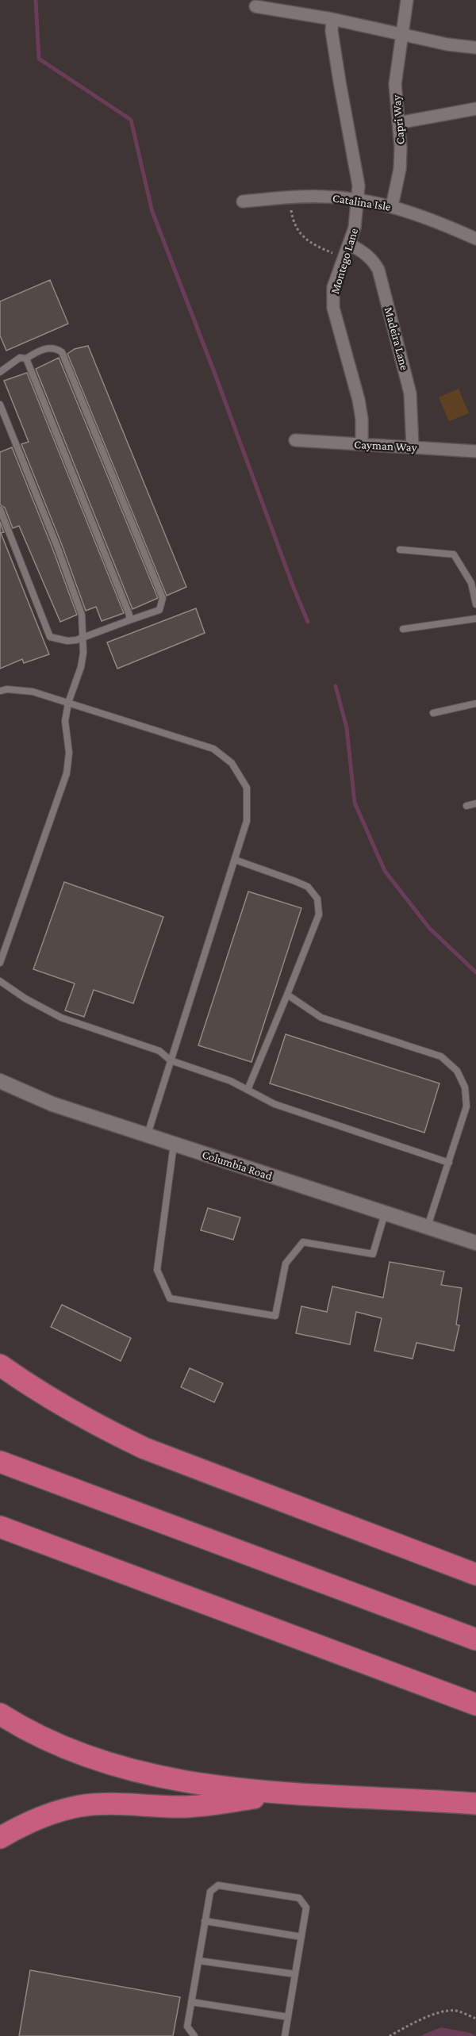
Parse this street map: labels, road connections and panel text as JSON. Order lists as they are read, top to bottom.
{
  "streets": {
    "street": [
      "Capri Way",
      "Catalina Isle",
      "Montego Lane",
      "Madeira Lane",
      "Cayman Way",
      "Columbia Road"
    ]
  },
  "crossings": [
    ["Capri Way", "Catalina Isle"],
    ["Catalina Isle", "Montego Lane"],
    ["Montego Lane", "Madeira Lane"],
    ["Montego Lane", "Cayman Way"],
    ["Madeira Lane", "Cayman Way"]
  ]
}
